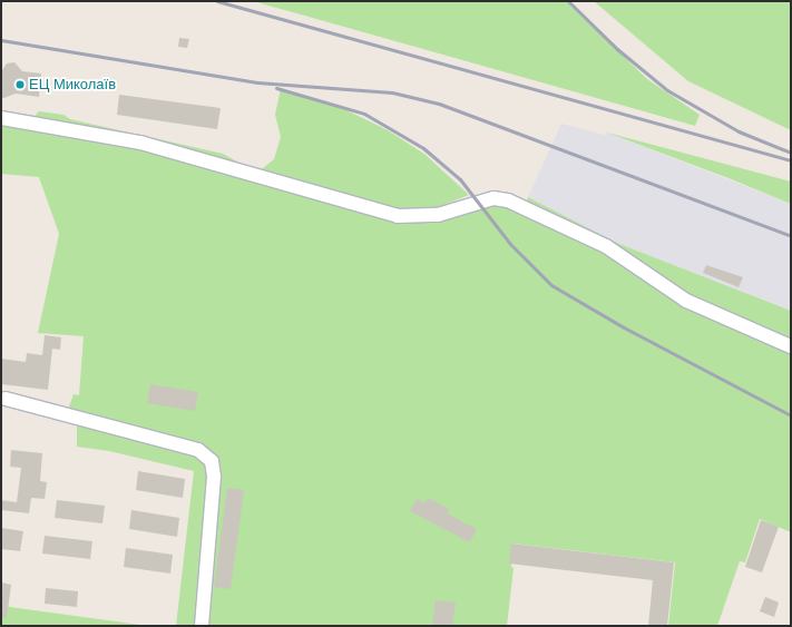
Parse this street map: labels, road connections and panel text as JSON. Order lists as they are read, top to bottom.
{
  "places": ["ЕЦ Миколаїв"]
}
